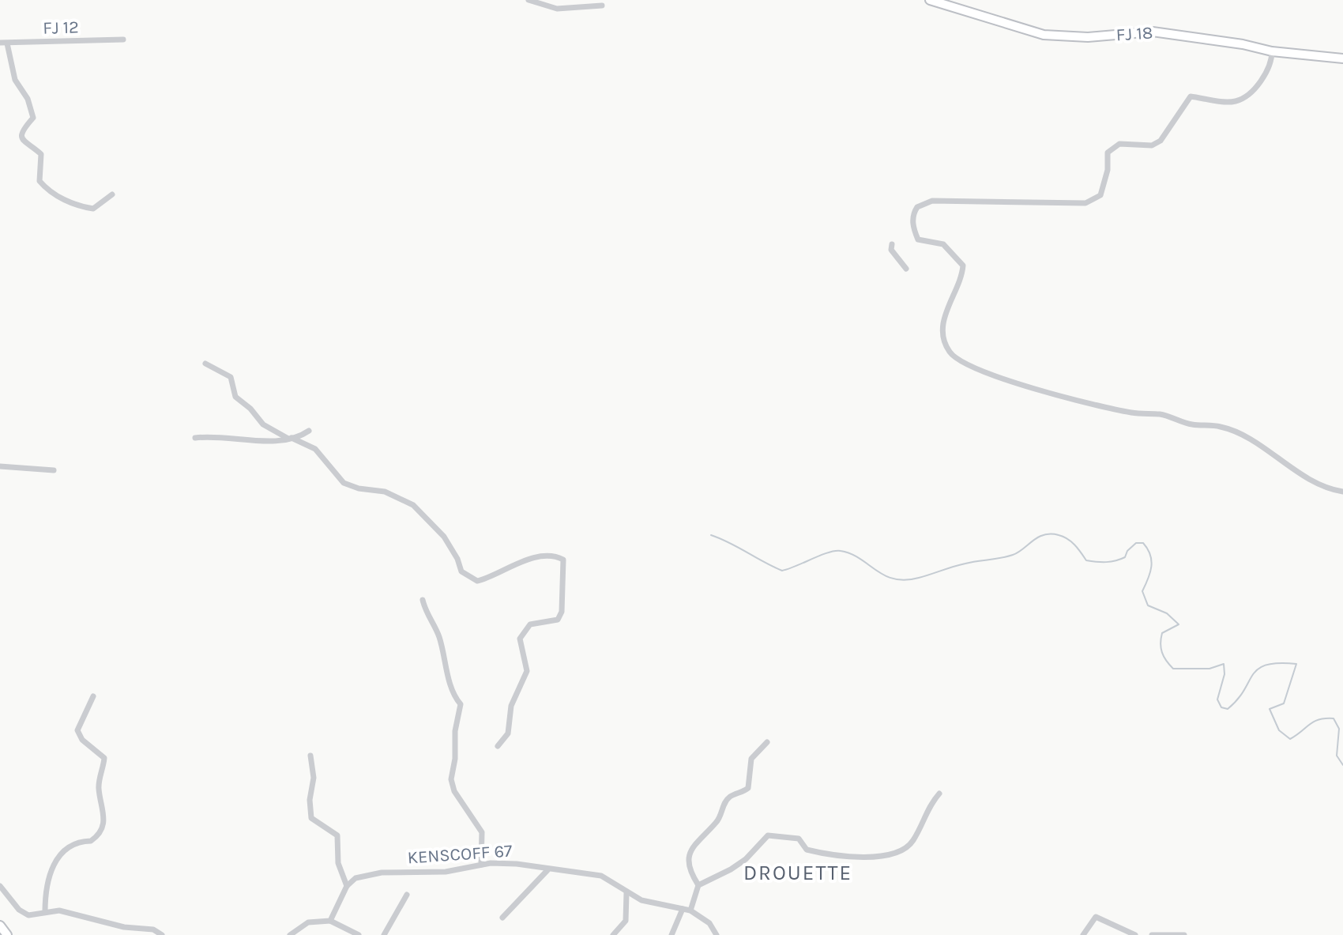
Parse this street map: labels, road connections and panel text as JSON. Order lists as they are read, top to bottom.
{
  "streets": {
    "street": ["FJ 12", "FJ 18", "KENSCOFF 67"]
  },
  "districts": ["DROUETTE"]
}
